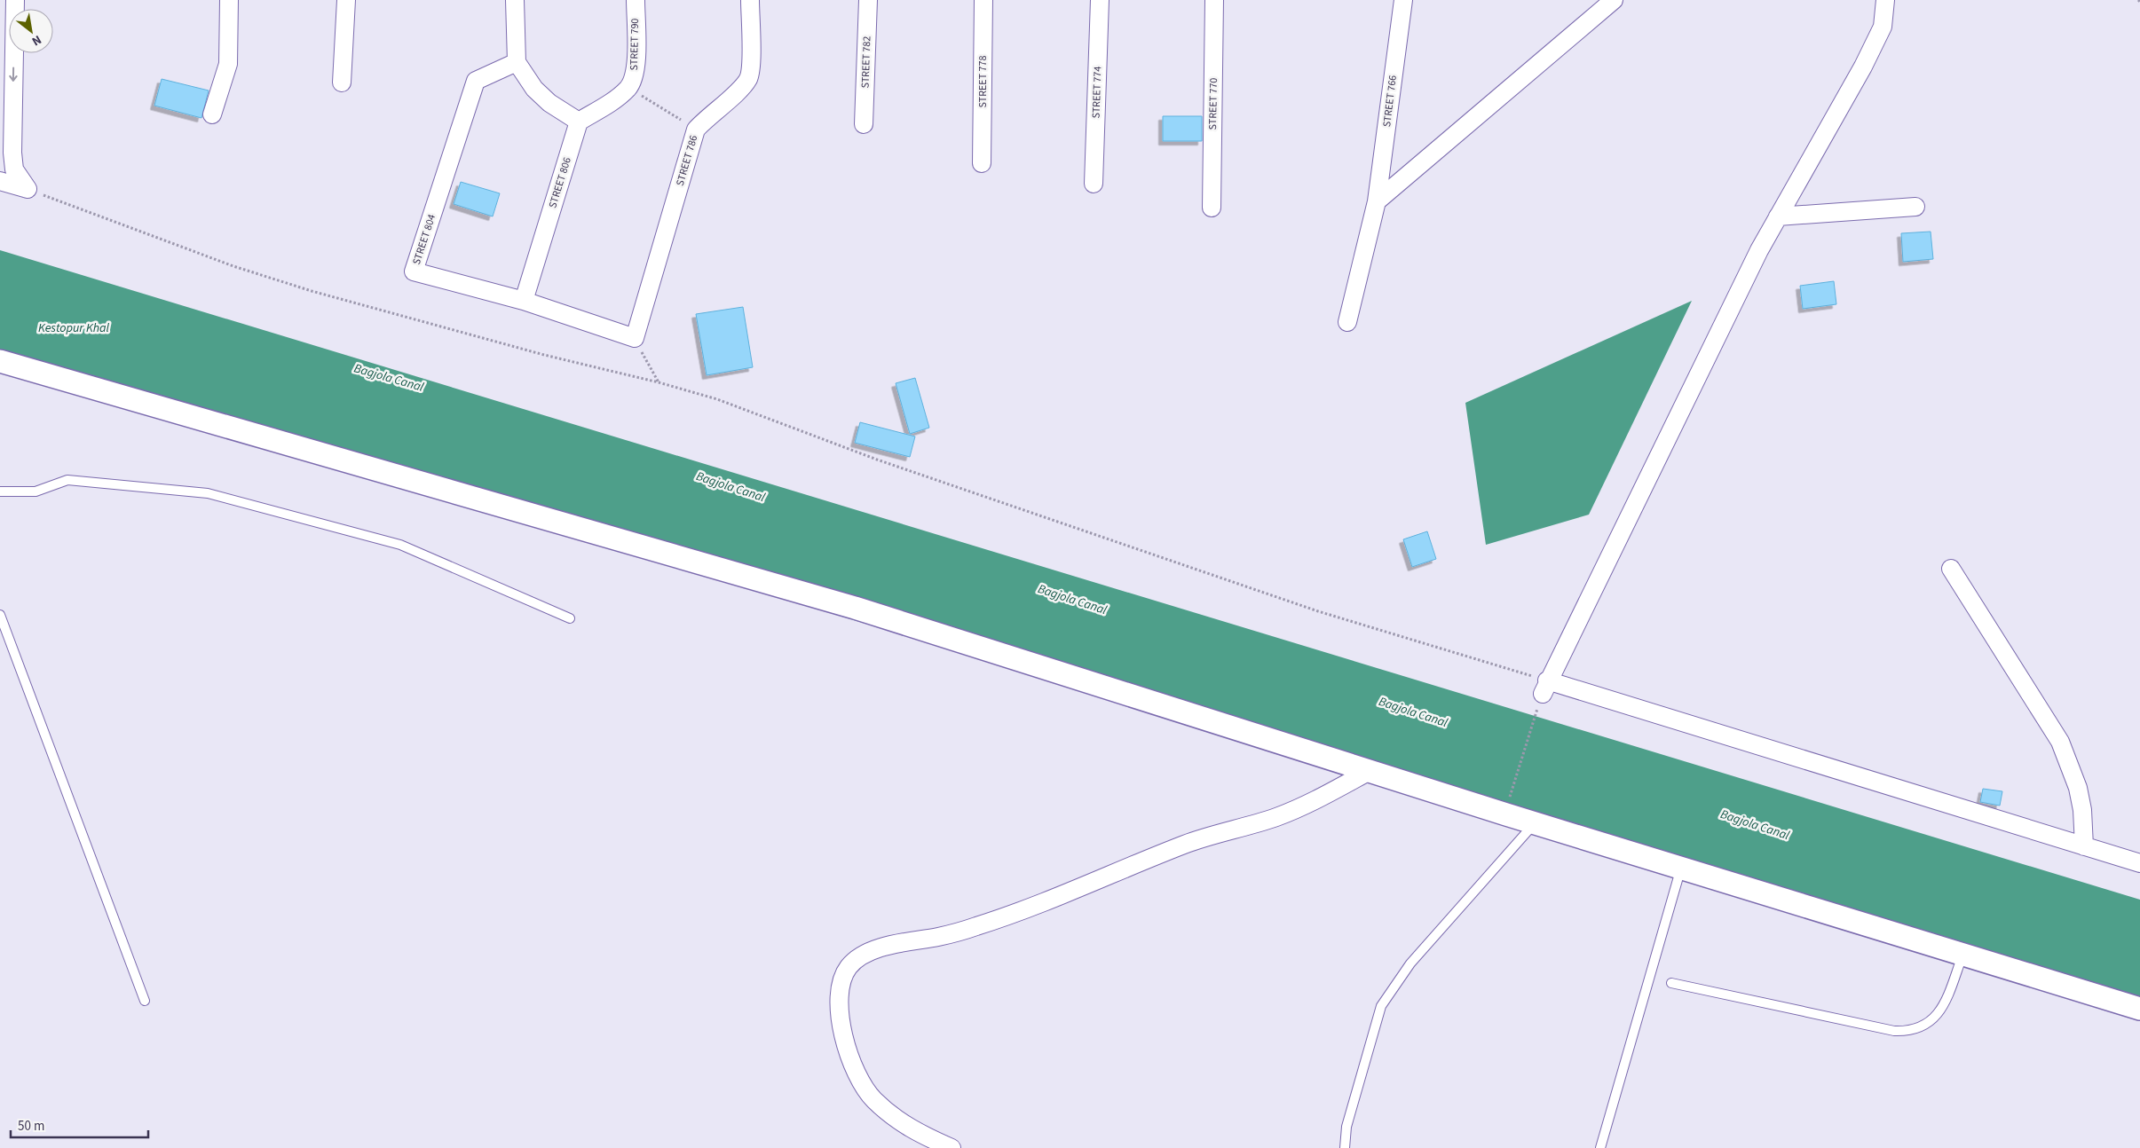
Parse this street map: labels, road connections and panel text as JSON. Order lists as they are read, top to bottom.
{
  "streets": {
    "street": [
      "STREET 790",
      "STREET 782",
      "STREET 778",
      "STREET 774",
      "STREET 766",
      "STREET 770",
      "STREET 786",
      "STREET 806",
      "STREET 804"
    ]
  },
  "crossings": [
    ["STREET 786", "STREET 804"],
    ["STREET 806", "STREET 804"]
  ],
  "water": ["Kestopur Khal", "Bagjola Canal"],
  "scale_bar": "50 m",
  "north": "bottom right"
}
